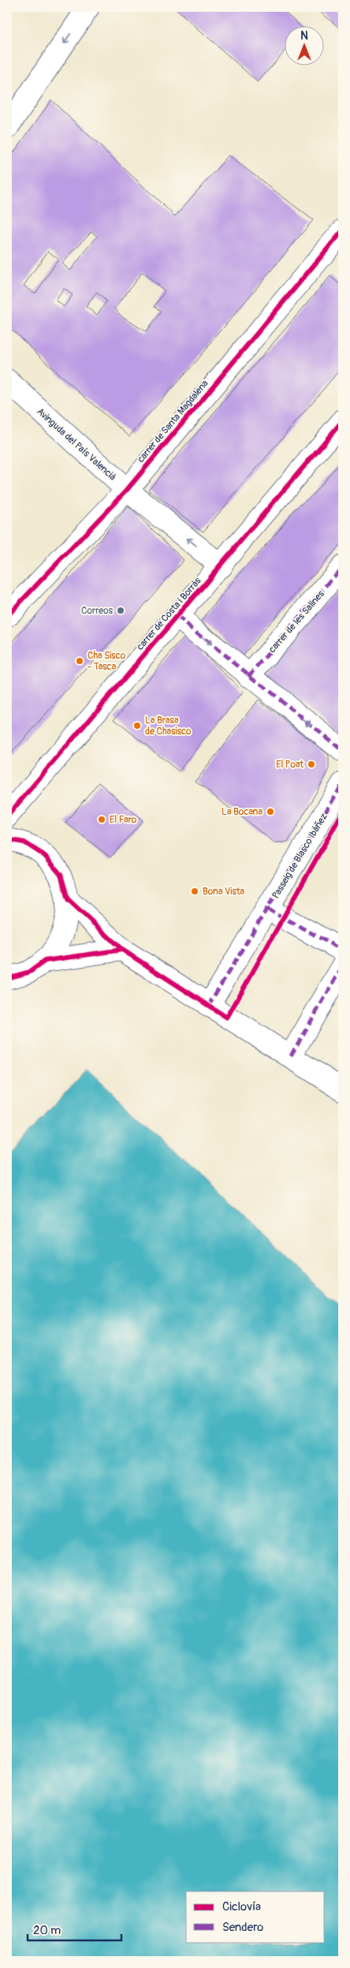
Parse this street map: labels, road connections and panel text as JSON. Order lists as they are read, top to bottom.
{
  "streets": {
    "street": [
      "carrer de Santa Magdalena",
      "Avinguda del País Valencià",
      "carrer de Costa i Borràs",
      "carrer de les Salines",
      "Passeig de Blasco Ibáñez"
    ]
  },
  "crossings": [
    ["carrer de Santa Magdalena", "Avinguda del País Valencià"],
    ["Avinguda del País Valencià", "carrer de Costa i Borràs"],
    ["carrer de Costa i Borràs", "carrer de les Salines"]
  ],
  "one_way": ["Avinguda del País Valencià"],
  "places": [
    "Correos",
    "Cha Sisco - Tasca",
    "La Brasa de Chasisco",
    "El Poat",
    "La Bocana",
    "El Faro",
    "Bona Vista"
  ],
  "legend": ["Ciclovía", "Sendero"],
  "scale_bar": "20 m",
  "north": "top"
}
